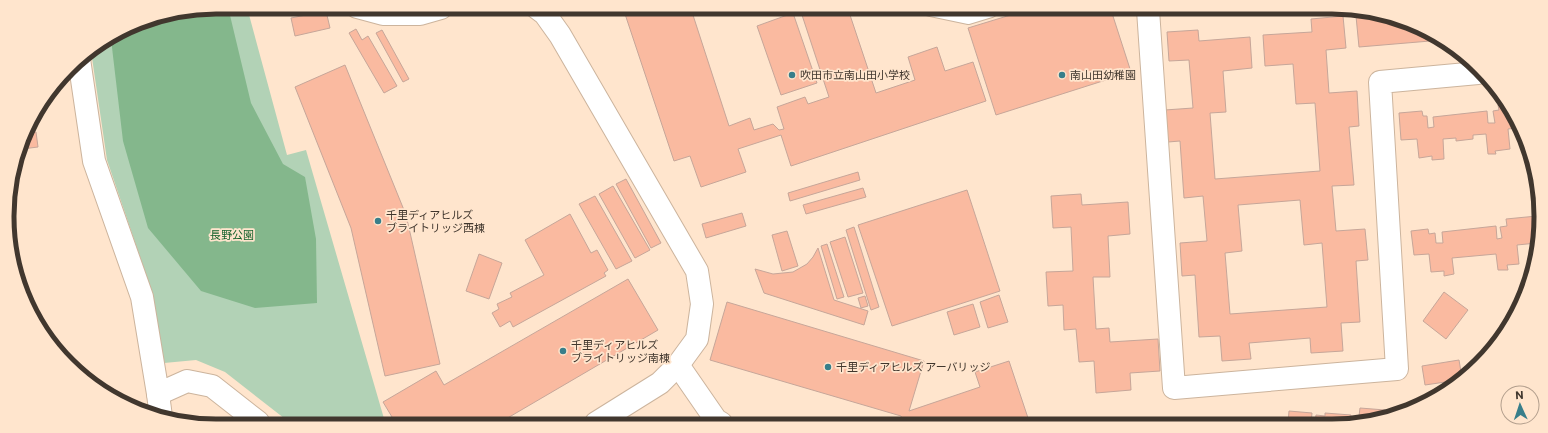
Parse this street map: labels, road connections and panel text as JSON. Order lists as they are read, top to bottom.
{
  "parks": ["長野公園"],
  "places": [
    "吹田市立南山田小学校",
    "南山田幼稚園",
    "千里ディアヒルズ ブライトリッジ西棟",
    "千里ディアヒルズ ブライトリッジ南棟",
    "千里ディアヒルズ アーバリッジ"
  ],
  "north": "top"
}
